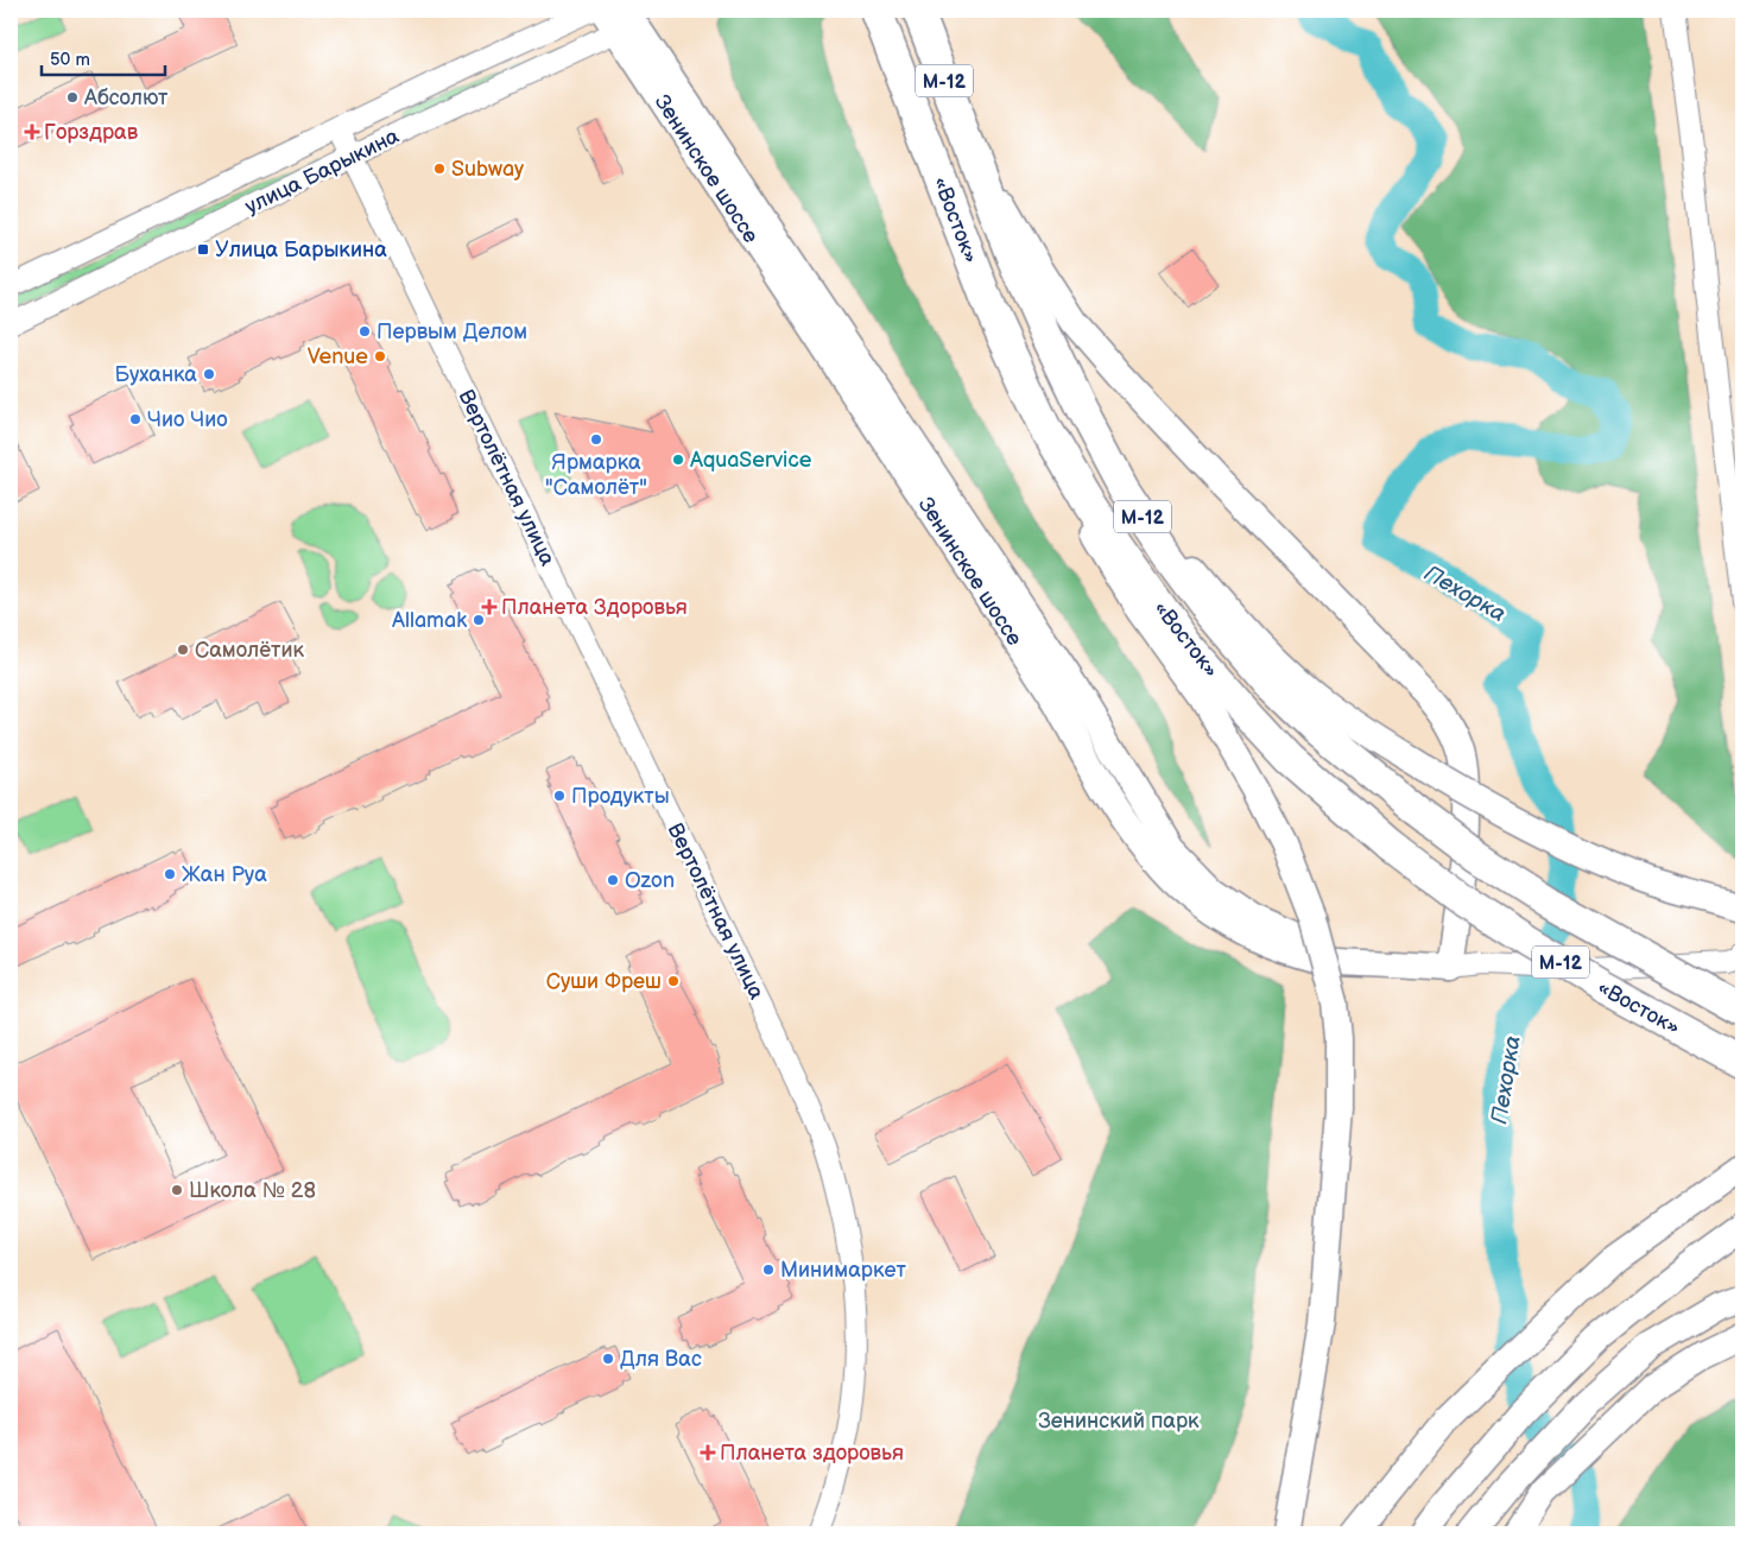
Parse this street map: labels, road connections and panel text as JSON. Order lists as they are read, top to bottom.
{
  "streets": {
    "highway": ["М-12", "«Восток»"],
    "main road": ["Зенинское шоссе"],
    "street": ["улица Барыкина", "Вертолётная улица"]
  },
  "crossings": [
    ["Зенинское шоссе", "улица Барыкина"],
    ["улица Барыкина", "Вертолётная улица"]
  ],
  "water": ["Пехорка"],
  "parks": ["Зенинский парк"],
  "places": {
    "other": [
      "Абсолют",
      "Subway",
      "Первым Делом",
      "Venue",
      "Буханка",
      "Чио Чио",
      "Ярмарка \"Самолёт\"",
      "AquaService",
      "Allamak",
      "Самолётик",
      "Продукты",
      "Жан Руа",
      "Ozon",
      "Суши Фреш",
      "Школа № 28",
      "Минимаркет",
      "Для Вас"
    ],
    "health": ["Горздрав", "Планета Здоровья", "Планета здоровья"],
    "transit": ["Улица Барыкина"]
  },
  "scale_bar": "50 m"
}
